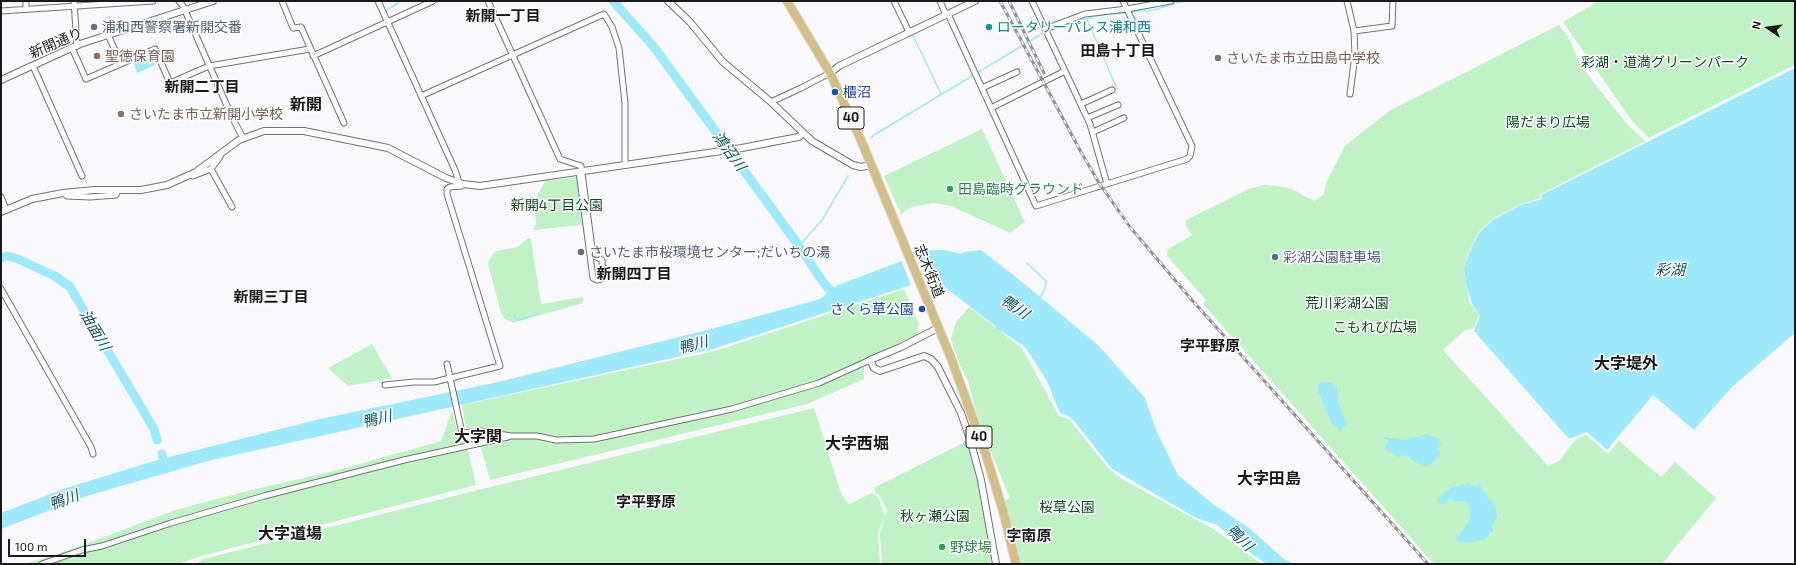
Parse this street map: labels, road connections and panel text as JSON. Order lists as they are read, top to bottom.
{
  "streets": {
    "main road": ["40", "志木街道"],
    "street": ["新開通り"]
  },
  "districts": [
    "新開一丁目",
    "田島十丁目",
    "新開二丁目",
    "新開",
    "新開四丁目",
    "新開三丁目",
    "字平野原",
    "大字堤外",
    "大字関",
    "大字西堀",
    "大字田島",
    "字平野原",
    "大字道場",
    "字南原"
  ],
  "water": [
    "鴻沼川",
    "彩湖",
    "鴨川",
    "油面川"
  ],
  "parks": [
    "彩湖・道満グリーンパーク",
    "陽だまり広場",
    "新開4丁目公園",
    "荒川彩湖公園",
    "こもれび広場",
    "桜草公園",
    "秋ヶ瀬公園"
  ],
  "places": [
    "浦和西警察署新開交番",
    "ロータリーパレス浦和西",
    "聖徳保育園",
    "さいたま市立田島中学校",
    "櫃沼",
    "さいたま市立新開小学校",
    "田島臨時グラウンド",
    "さいたま市桜環境センター;だいちの湯",
    "彩湖公園駐車場",
    "さくら草公園",
    "野球場"
  ],
  "scale_bar": "100 m",
  "north": "left"
}
